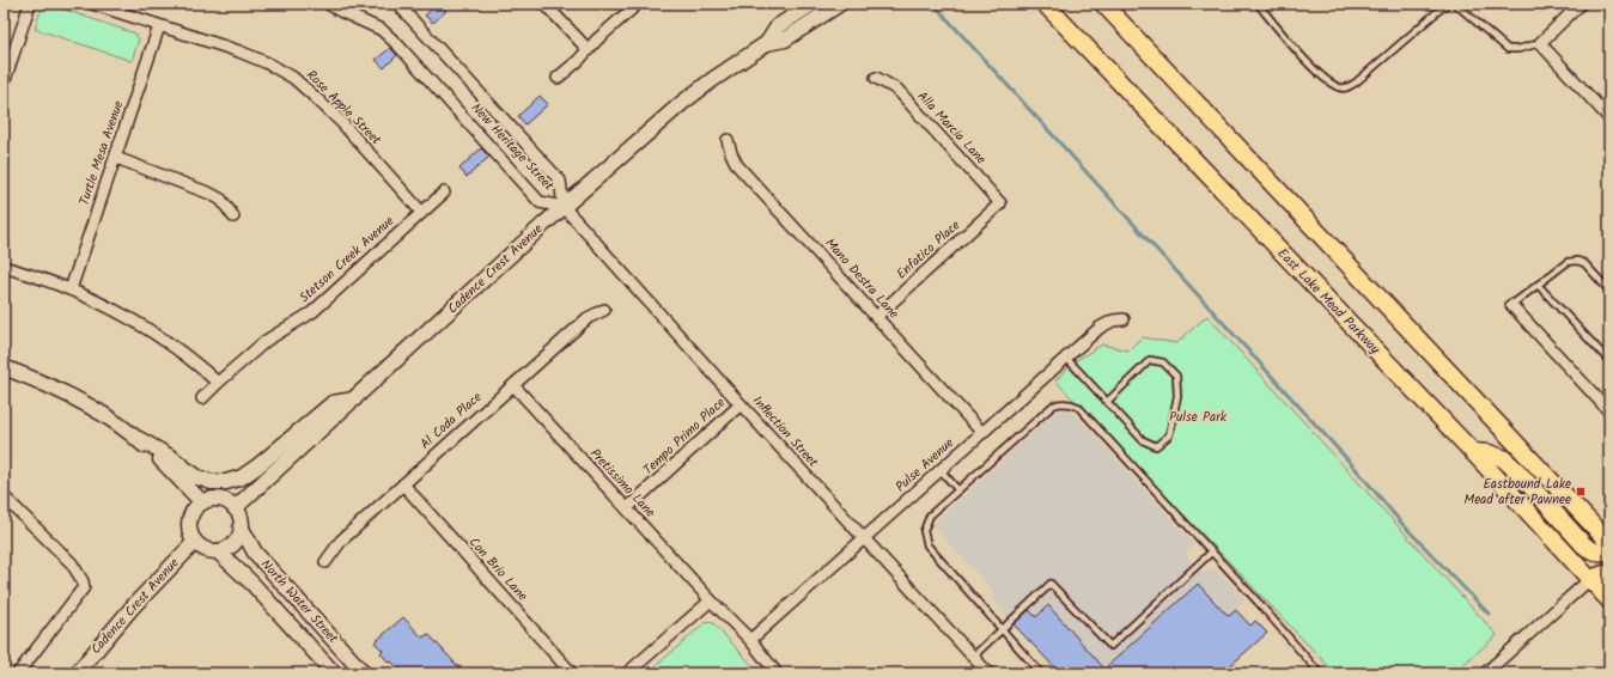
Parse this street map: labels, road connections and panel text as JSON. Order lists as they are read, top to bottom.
{
  "streets": {
    "main road": ["East Lake Mead Parkway"],
    "street": [
      "Rose Apple Street",
      "Alla Marcia Lane",
      "New Heritage Street",
      "Turtle Mesa Avenue",
      "Enfatico Place",
      "Stetson Creek Avenue",
      "Cadence Crest Avenue",
      "Mano Destra Lane",
      "Al Coda Place",
      "Inflection Street",
      "Tempo Primo Place",
      "Pulse Avenue",
      "Pretissimo Lane",
      "Con Brio Lane",
      "North Water Street"
    ]
  },
  "crossings": [
    ["Rose Apple Street", "Turtle Mesa Avenue"],
    ["Rose Apple Street", "Stetson Creek Avenue"],
    ["Alla Marcia Lane", "Enfatico Place"],
    ["New Heritage Street", "Cadence Crest Avenue"],
    ["New Heritage Street", "Inflection Street"],
    ["Enfatico Place", "Mano Destra Lane"],
    ["Cadence Crest Avenue", "Inflection Street"],
    ["Cadence Crest Avenue", "North Water Street"],
    ["Mano Destra Lane", "Pulse Avenue"],
    ["Al Coda Place", "Pretissimo Lane"],
    ["Al Coda Place", "Con Brio Lane"],
    ["Inflection Street", "Tempo Primo Place"],
    ["Inflection Street", "Pulse Avenue"],
    ["Tempo Primo Place", "Pretissimo Lane"]
  ],
  "parks": ["Pulse Park"],
  "places": {
    "transit": ["Eastbound Lake Mead after Pawnee"]
  }
}
